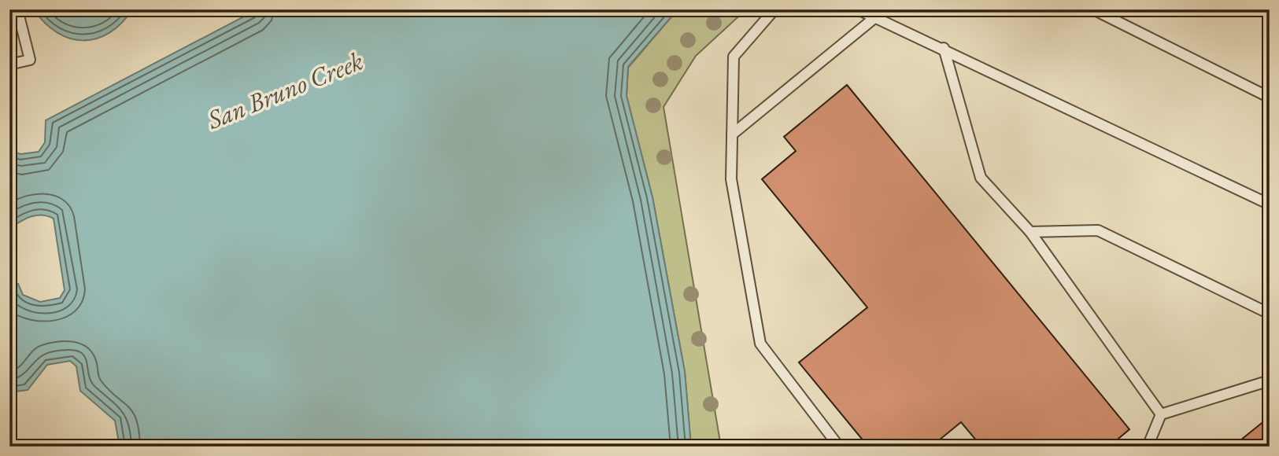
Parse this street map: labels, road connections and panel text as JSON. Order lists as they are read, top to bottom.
{
  "water": ["San Bruno Creek"]
}
